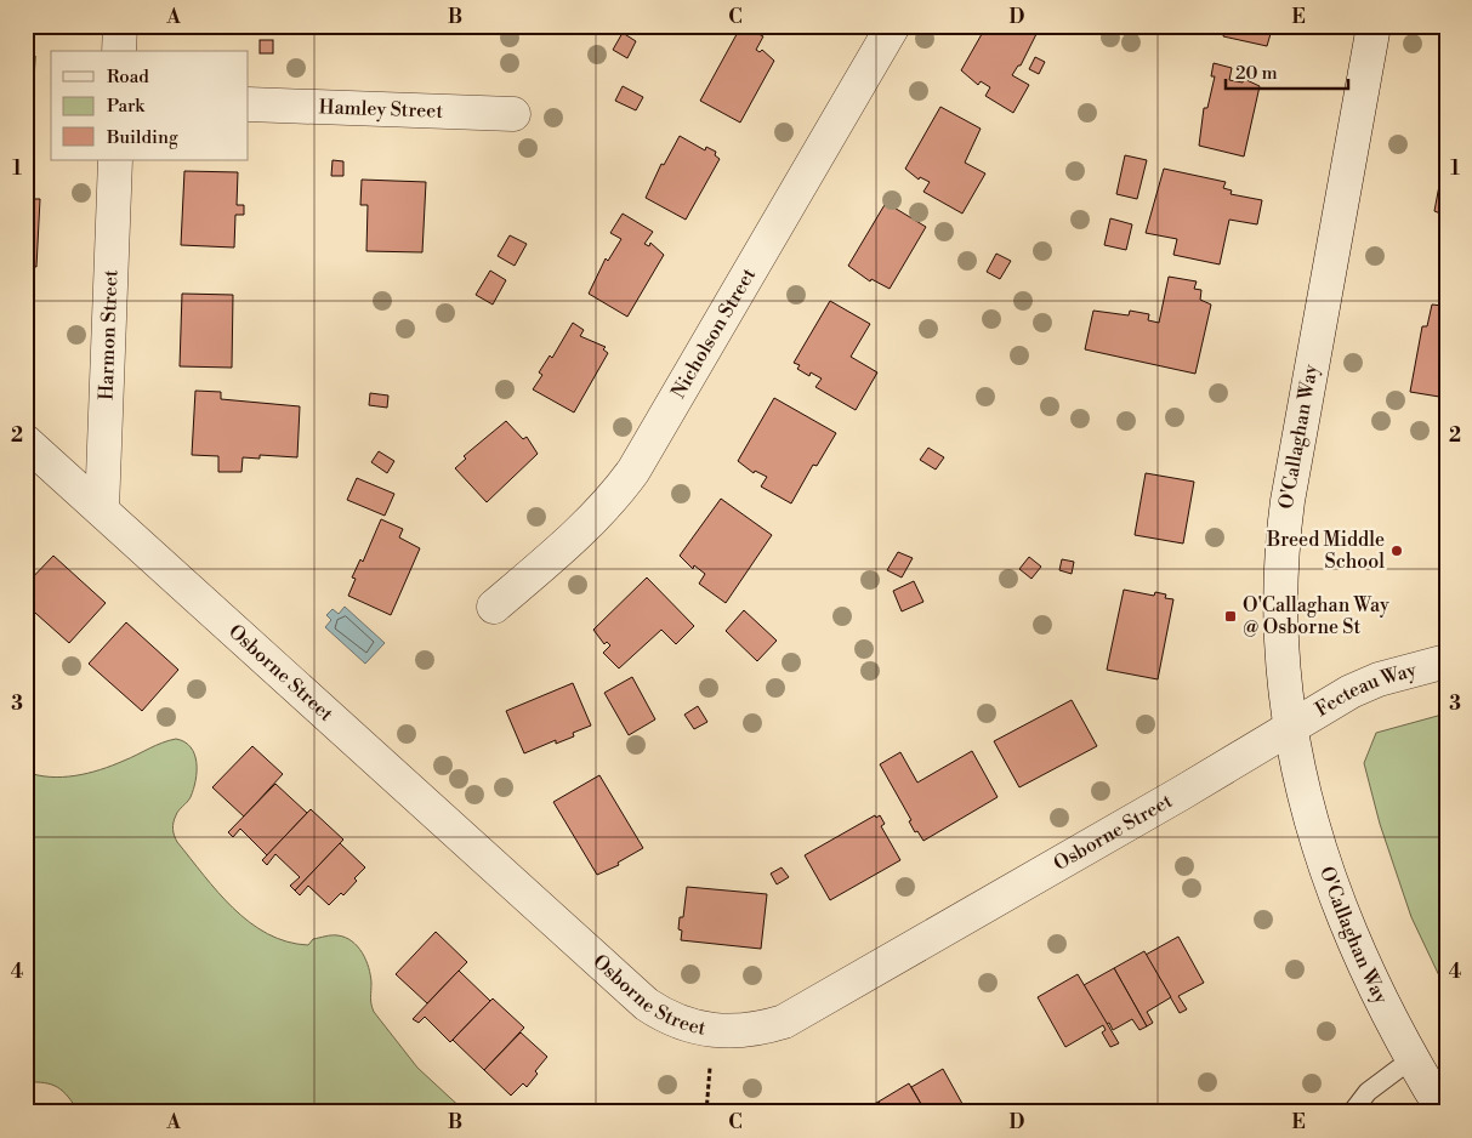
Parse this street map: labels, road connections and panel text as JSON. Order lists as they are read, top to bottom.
{
  "streets": {
    "street": [
      "Hamley Street",
      "Nicholson Street",
      "Harmon Street",
      "O'Callaghan Way",
      "Osborne Street",
      "Fecteau Way"
    ]
  },
  "crossings": [
    ["Harmon Street", "Osborne Street"],
    ["O'Callaghan Way", "Osborne Street"],
    ["O'Callaghan Way", "Fecteau Way"],
    ["Osborne Street", "Fecteau Way"]
  ],
  "places": {
    "other": ["Breed Middle School"],
    "transit": ["O'Callaghan Way @ Osborne St"]
  },
  "legend": ["Road", "Park", "Building"],
  "scale_bar": "20 m",
  "grid": {
    "columns": [
      "A",
      "B",
      "C",
      "D",
      "E"
    ],
    "rows": [
      "1",
      "2",
      "3",
      "4"
    ]
  }
}
